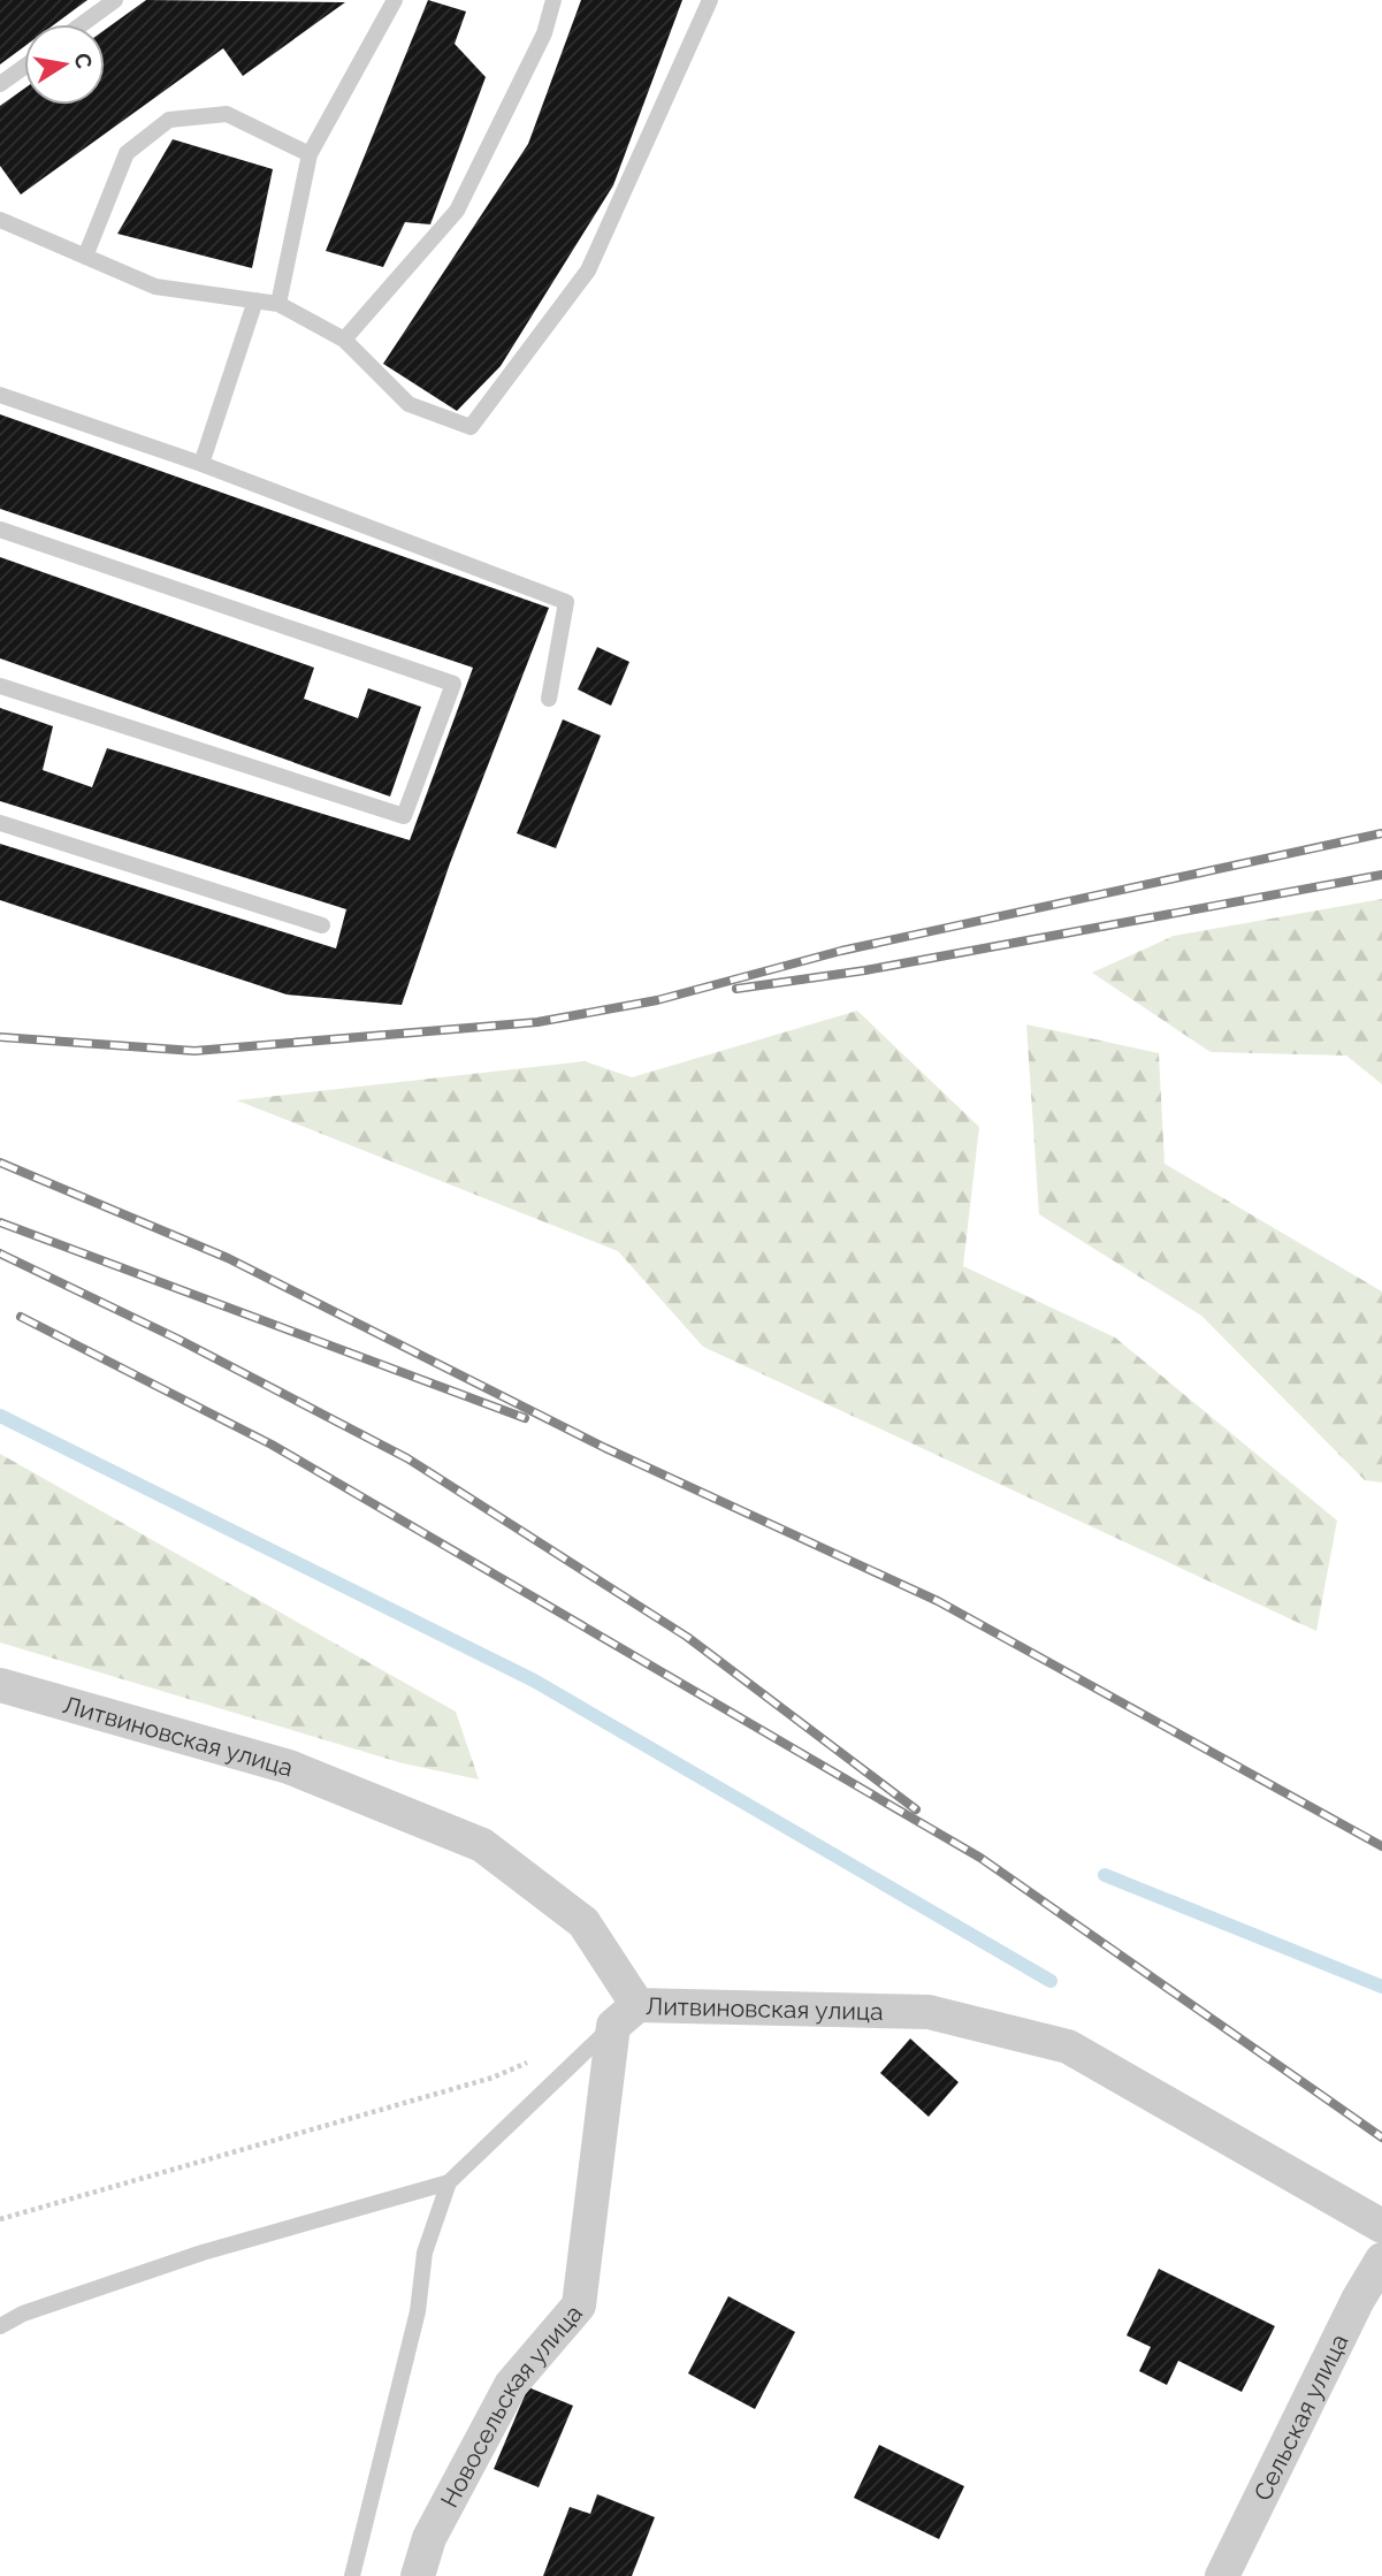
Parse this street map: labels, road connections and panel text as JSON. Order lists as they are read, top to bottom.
{
  "streets": {
    "street": ["Литвиновская улица", "Новосельская улица", "Сельская улица"]
  },
  "crossings": [
    ["Литвиновская улица", "Новосельская улица"]
  ],
  "north": "right"
}
